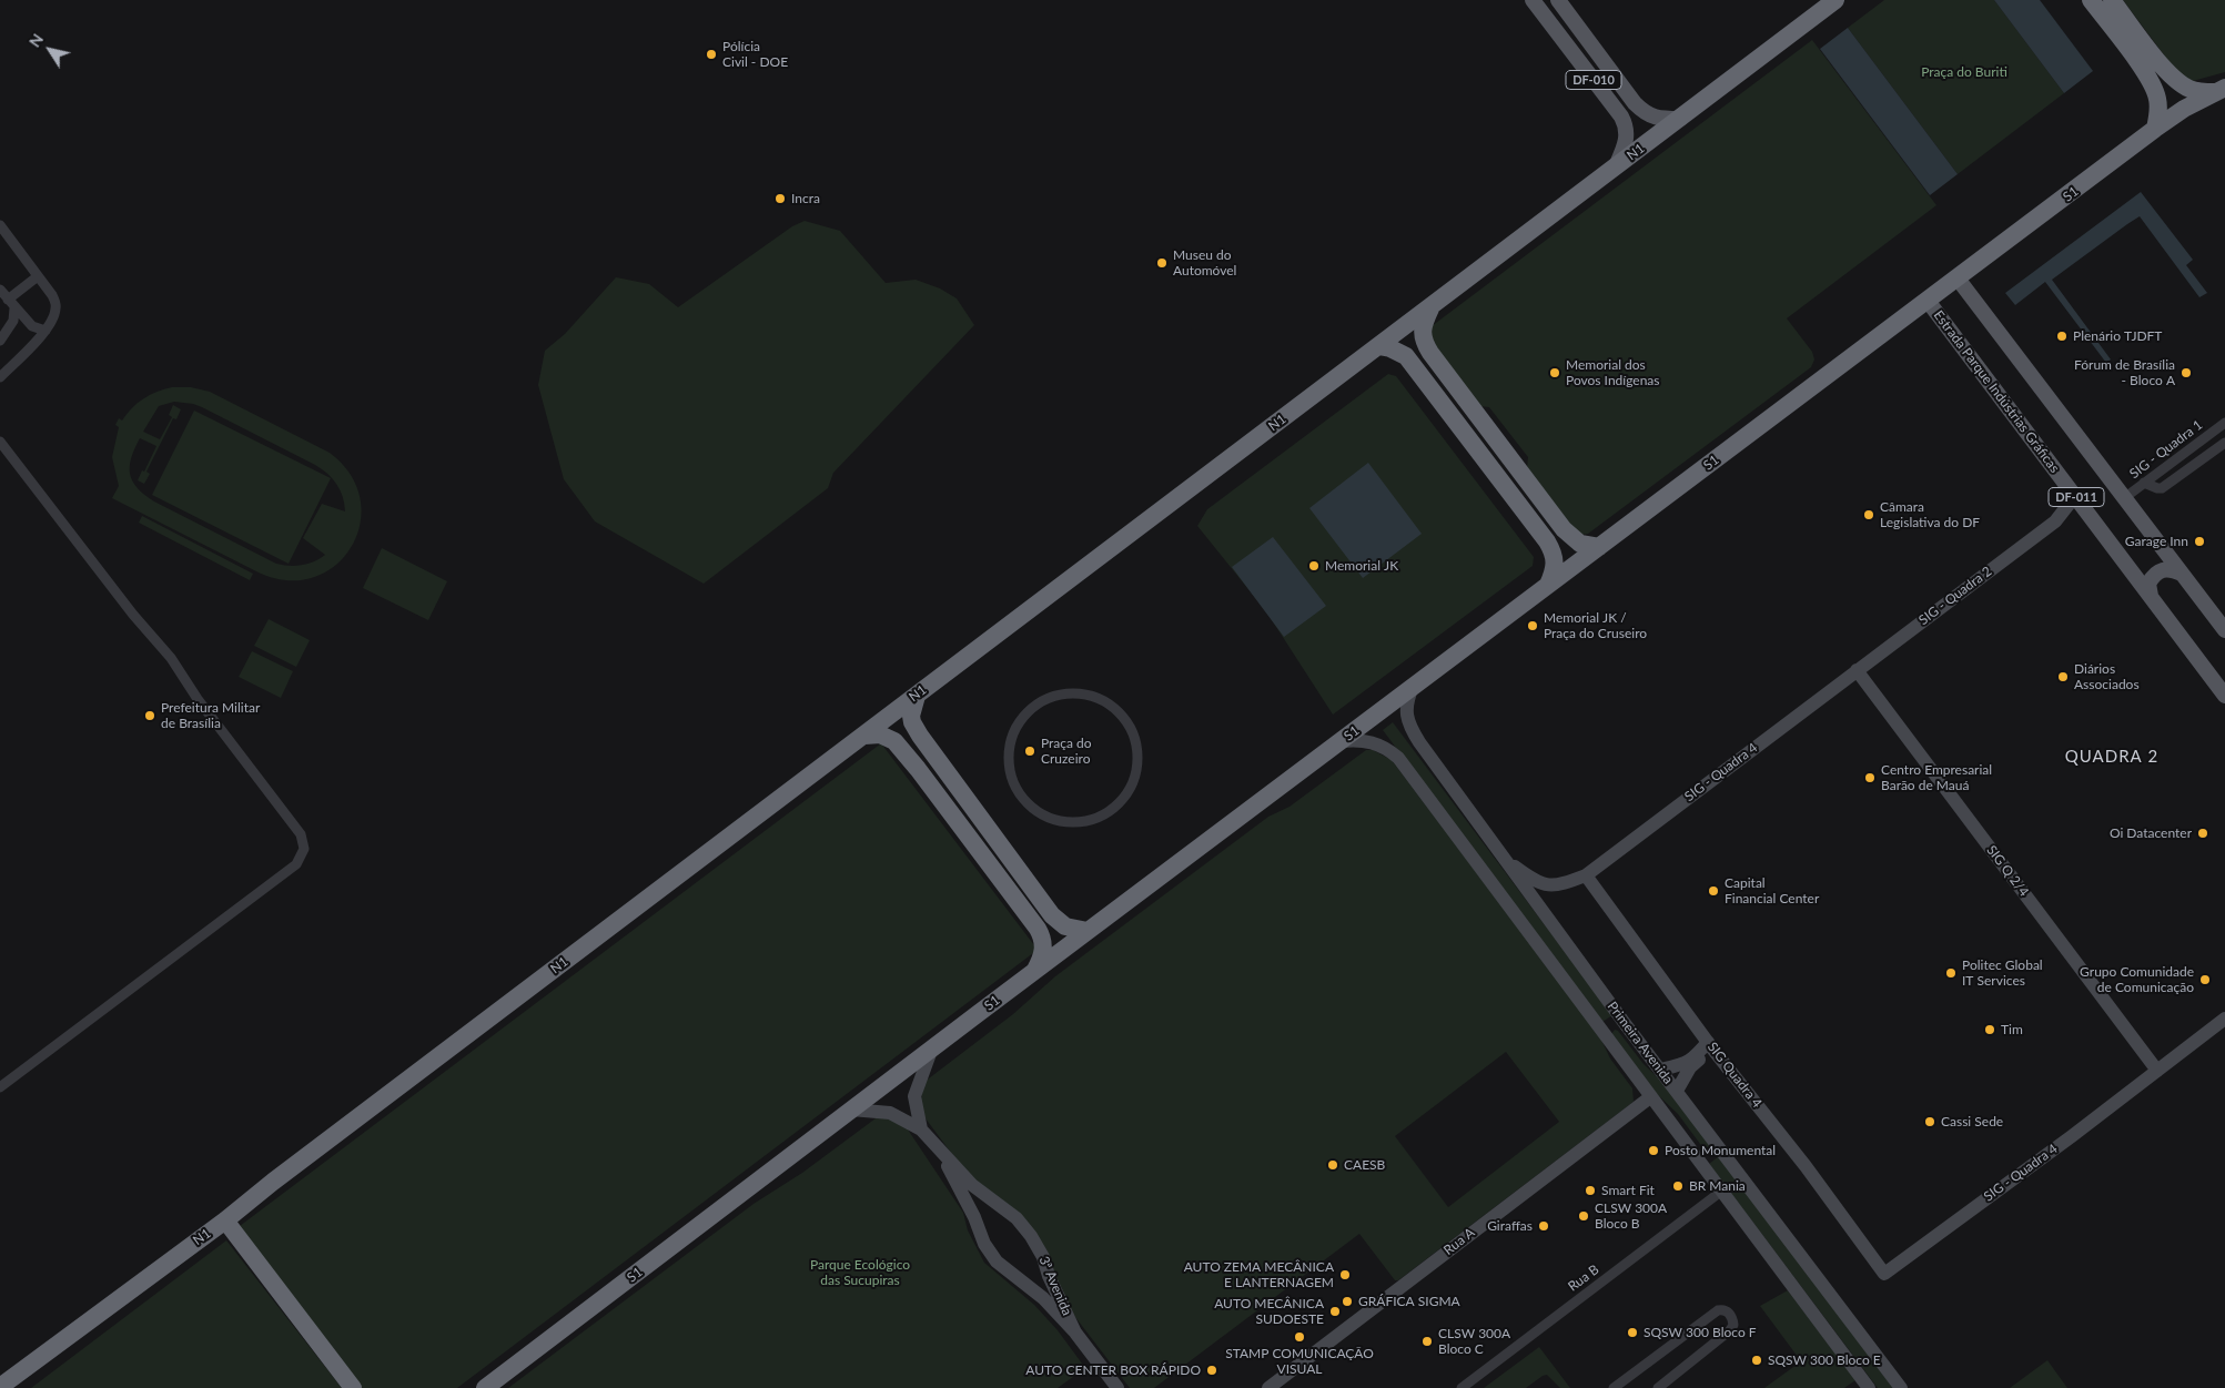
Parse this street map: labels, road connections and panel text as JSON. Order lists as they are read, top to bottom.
{
  "streets": {
    "highway": ["N1", "S1"],
    "main road": ["DF-010", "Estrada Parque Indústrias Gráficas", "DF-011"],
    "street": [
      "SIG - Quadra 1",
      "SIG - Quadra 2",
      "SIG - Quadra 4",
      "SIG Q 2/4",
      "Primeira Avenida",
      "SIG Quadra 4",
      "Rua A",
      "Rua B",
      "3ª Avenida"
    ]
  },
  "crossings": [
    ["DF-010", "N1"],
    ["S1", "Estrada Parque Indústrias Gráficas"],
    ["S1", "DF-011"],
    ["S1", "Primeira Avenida"],
    ["Estrada Parque Indústrias Gráficas", "SIG - Quadra 2"],
    ["SIG - Quadra 1", "DF-011"],
    ["SIG - Quadra 2", "SIG - Quadra 4"],
    ["SIG - Quadra 2", "SIG Q 2/4"],
    ["SIG - Quadra 4", "SIG Q 2/4"],
    ["SIG - Quadra 4", "Primeira Avenida"],
    ["SIG - Quadra 4", "SIG Quadra 4"],
    ["Primeira Avenida", "Rua A"],
    ["Primeira Avenida", "Rua B"]
  ],
  "districts": ["QUADRA 2"],
  "parks": ["Praça do Buriti", "Parque Ecológico das Sucupiras"],
  "places": [
    "Pólícia Civil - DOE",
    "Incra",
    "Museu do Automóvel",
    "Plenário TJDFT",
    "Memorial dos Povos Indígenas",
    "Fórum de Brasília - Bloco A",
    "Câmara Legislativa do DF",
    "Garage Inn",
    "Memorial JK",
    "Memorial JK / Praça do Cruseiro",
    "Diários Associados",
    "Prefeitura Militar de Brasília",
    "Praça do Cruzeiro",
    "Centro Empresarial Barão de Mauá",
    "Oi Datacenter",
    "Capital Financial Center",
    "Politec Global IT Services",
    "Grupo Comunidade de Comunicação",
    "Tim",
    "Cassi Sede",
    "Posto Monumental",
    "CAESB",
    "BR Mania",
    "Smart Fit",
    "CLSW 300A Bloco B",
    "Giraffas",
    "AUTO ZEMA MECÂNICA E LANTERNAGEM",
    "GRÁFICA SIGMA",
    "AUTO MECÂNICA SUDOESTE",
    "SQSW 300 Bloco F",
    "STAMP COMUNICAÇÃO VISUAL",
    "CLSW 300A Bloco C",
    "SQSW 300 Bloco E",
    "AUTO CENTER BOX RÁPIDO"
  ],
  "north": "top left"
}
